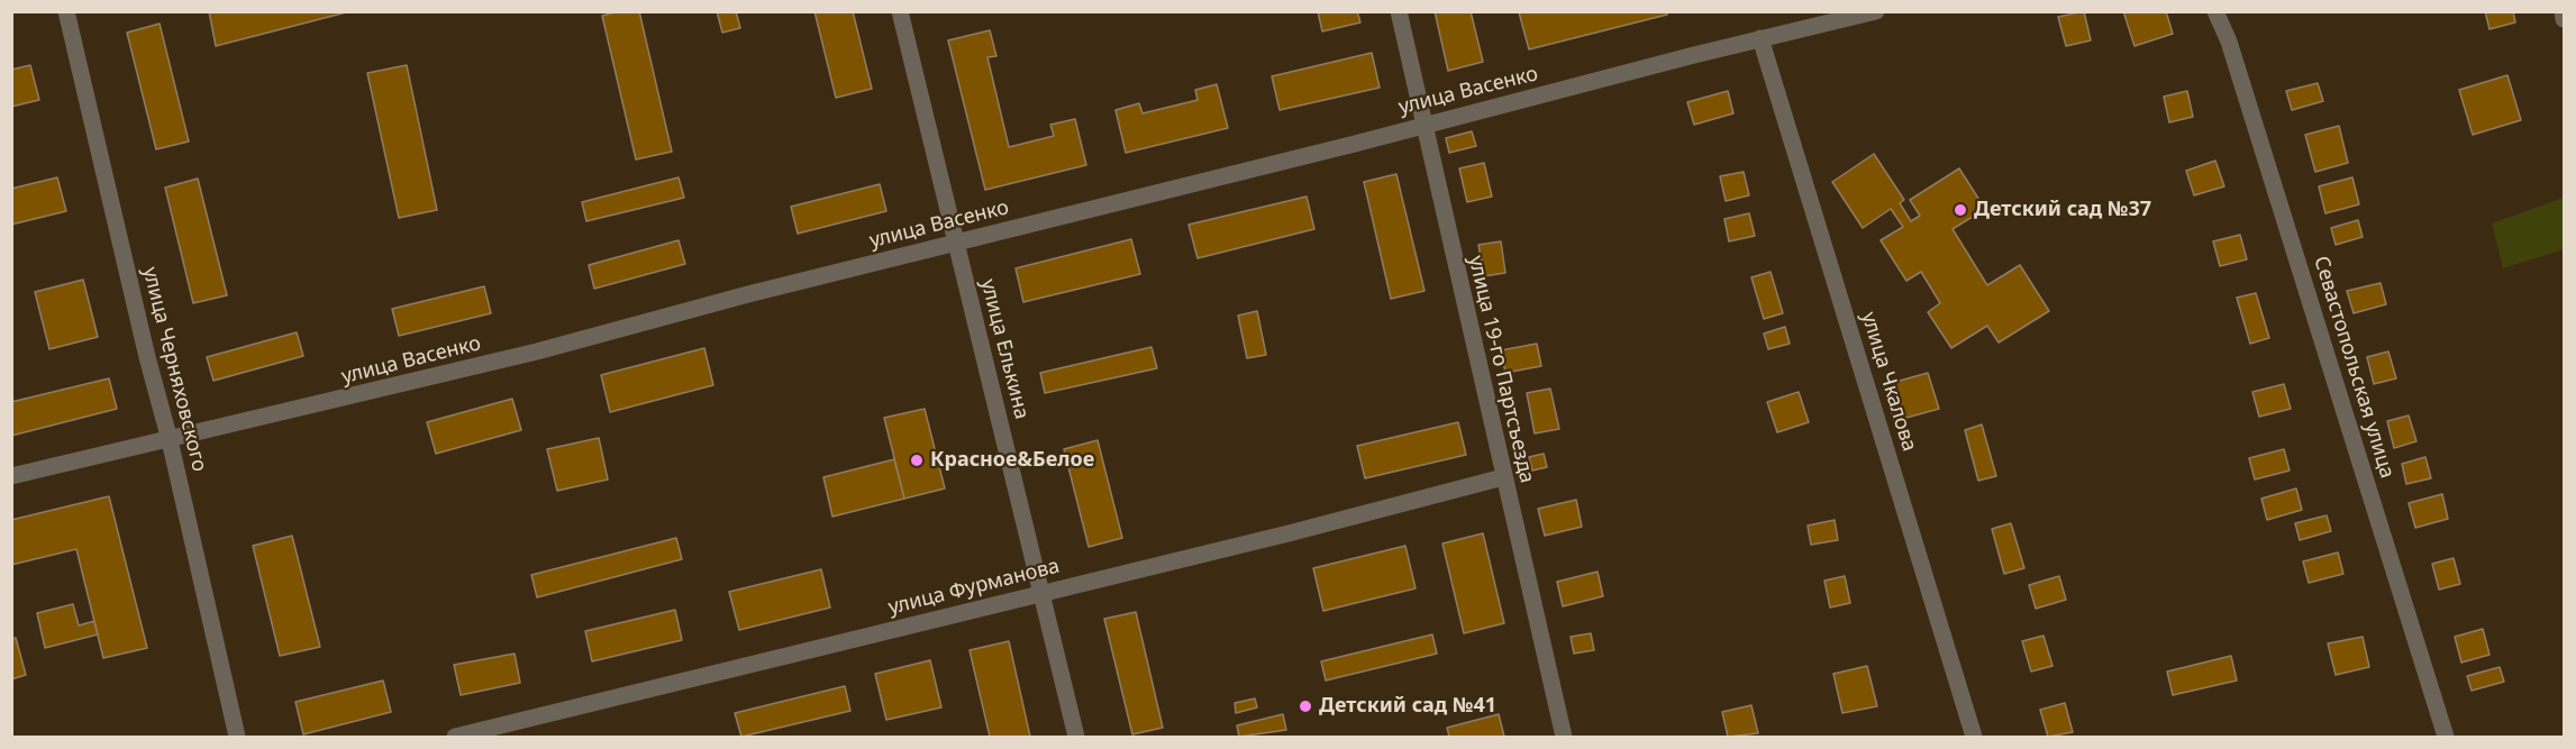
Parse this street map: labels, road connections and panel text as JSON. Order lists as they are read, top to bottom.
{
  "streets": {
    "street": [
      "улица Васенко",
      "улица Елькина",
      "Севастопольская улица",
      "улица Черняховского",
      "улица 19-го Партсъезда",
      "улица Чкалова",
      "улица Фурманова"
    ]
  },
  "crossings": [
    ["улица Васенко", "улица Елькина"],
    ["улица Васенко", "улица Черняховского"],
    ["улица Васенко", "улица 19-го Партсъезда"],
    ["улица Васенко", "улица Чкалова"],
    ["улица Елькина", "улица Фурманова"],
    ["улица 19-го Партсъезда", "улица Фурманова"]
  ],
  "places": ["Детский сад №37", "Красное&Белое", "Детский сад №41"]
}
